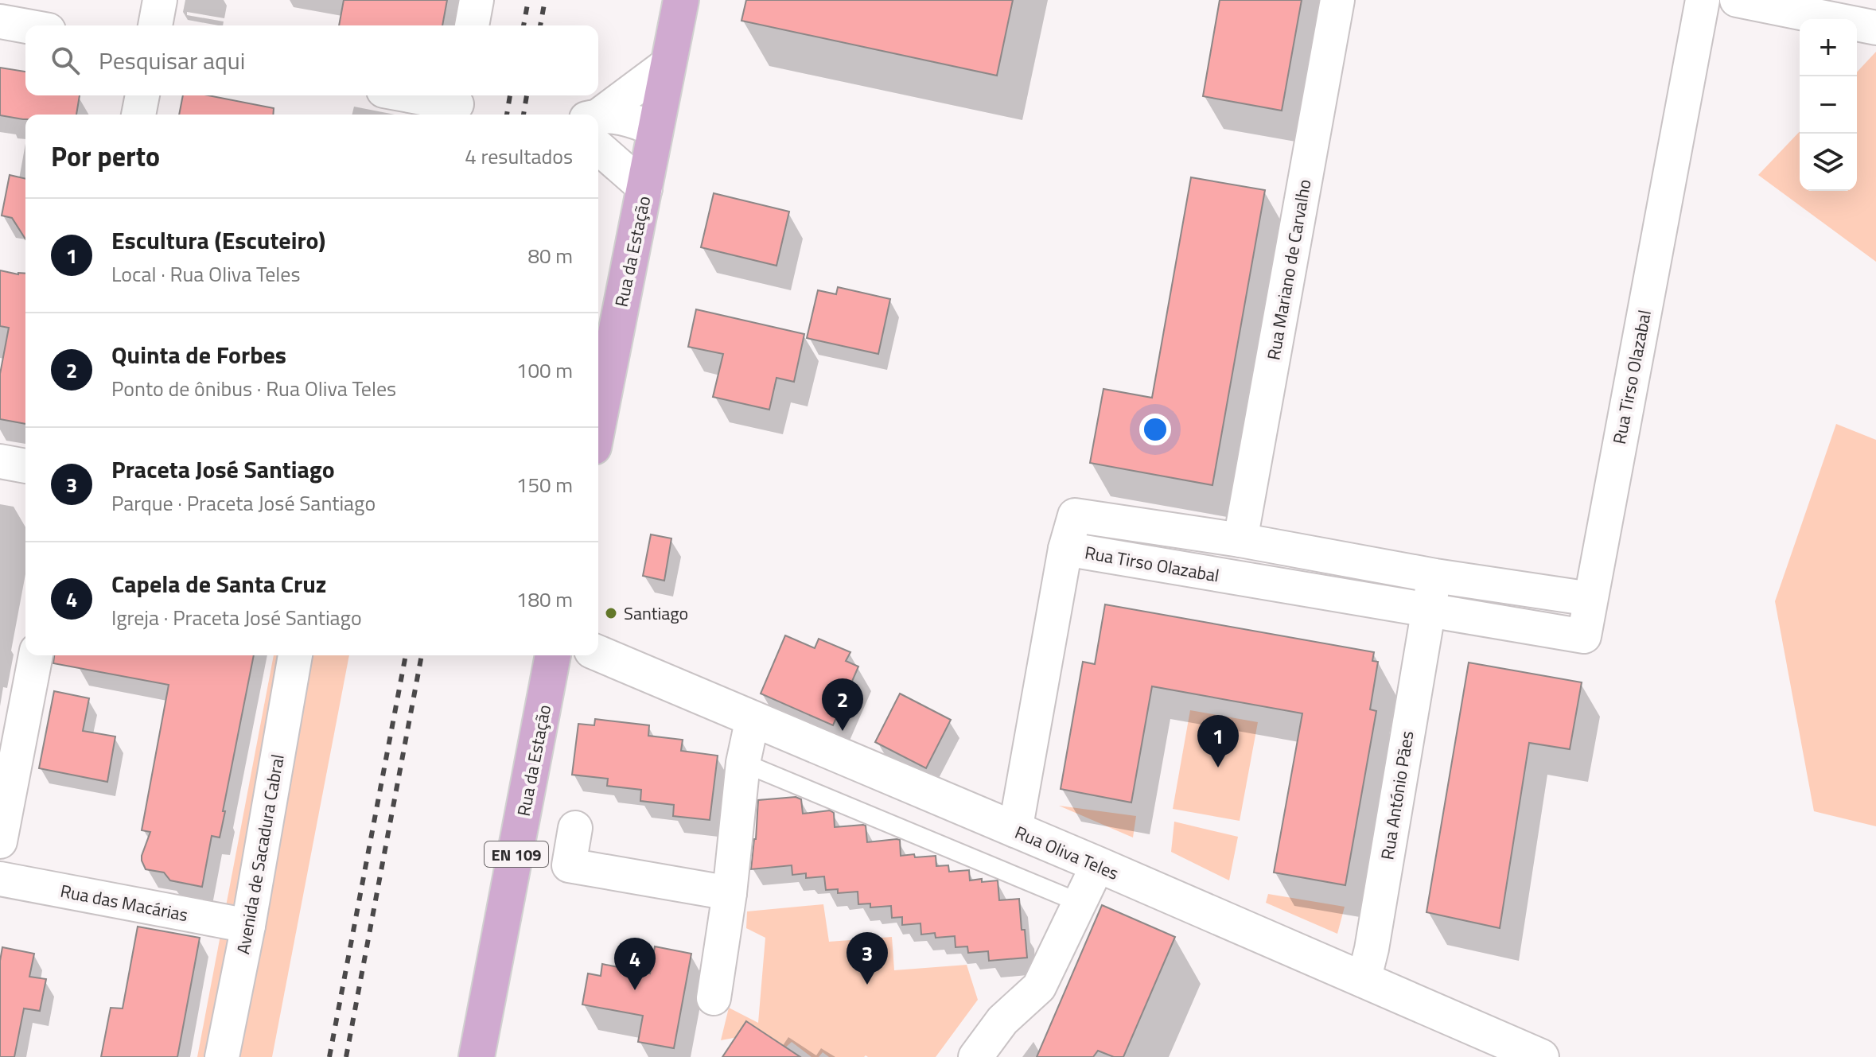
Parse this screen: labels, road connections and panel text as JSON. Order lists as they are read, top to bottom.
{
  "streets": {
    "main road": ["Rua da Estação", "Rua Oliva Teles", "EN 109"],
    "street": [
      "Rua Mariano de Carvalho",
      "Rua Tirso Olazabal",
      "Rua António Pães",
      "Avenida de Sacadura Cabral",
      "Rua das Macárias"
    ]
  },
  "crossings": [
    ["Rua Mariano de Carvalho", "Rua Tirso Olazabal"],
    ["Rua Tirso Olazabal", "Rua António Pães"],
    ["Rua Tirso Olazabal", "Rua Oliva Teles"],
    ["Rua António Pães", "Rua Oliva Teles"],
    ["Avenida de Sacadura Cabral", "Rua das Macárias"]
  ],
  "places": ["Santiago"],
  "page": {
    "map_buttons": ["+", "−"],
    "search": "Pesquisar aqui",
    "heading": ["Por perto", "4 resultados"],
    "list": [
      {
        "mark": "1",
        "name": "Escultura (Escuteiro)",
        "note": "Local · Rua Oliva Teles",
        "value": "80 m"
      },
      {
        "mark": "2",
        "name": "Quinta de Forbes",
        "note": "Ponto de ônibus · Rua Oliva Teles",
        "value": "100 m"
      },
      {
        "mark": "3",
        "name": "Praceta José Santiago",
        "note": "Parque · Praceta José Santiago",
        "value": "150 m"
      },
      {
        "mark": "4",
        "name": "Capela de Santa Cruz",
        "note": "Igreja · Praceta José Santiago",
        "value": "180 m"
      }
    ],
    "pins": [
      "2",
      "1",
      "3",
      "4"
    ]
  }
}
